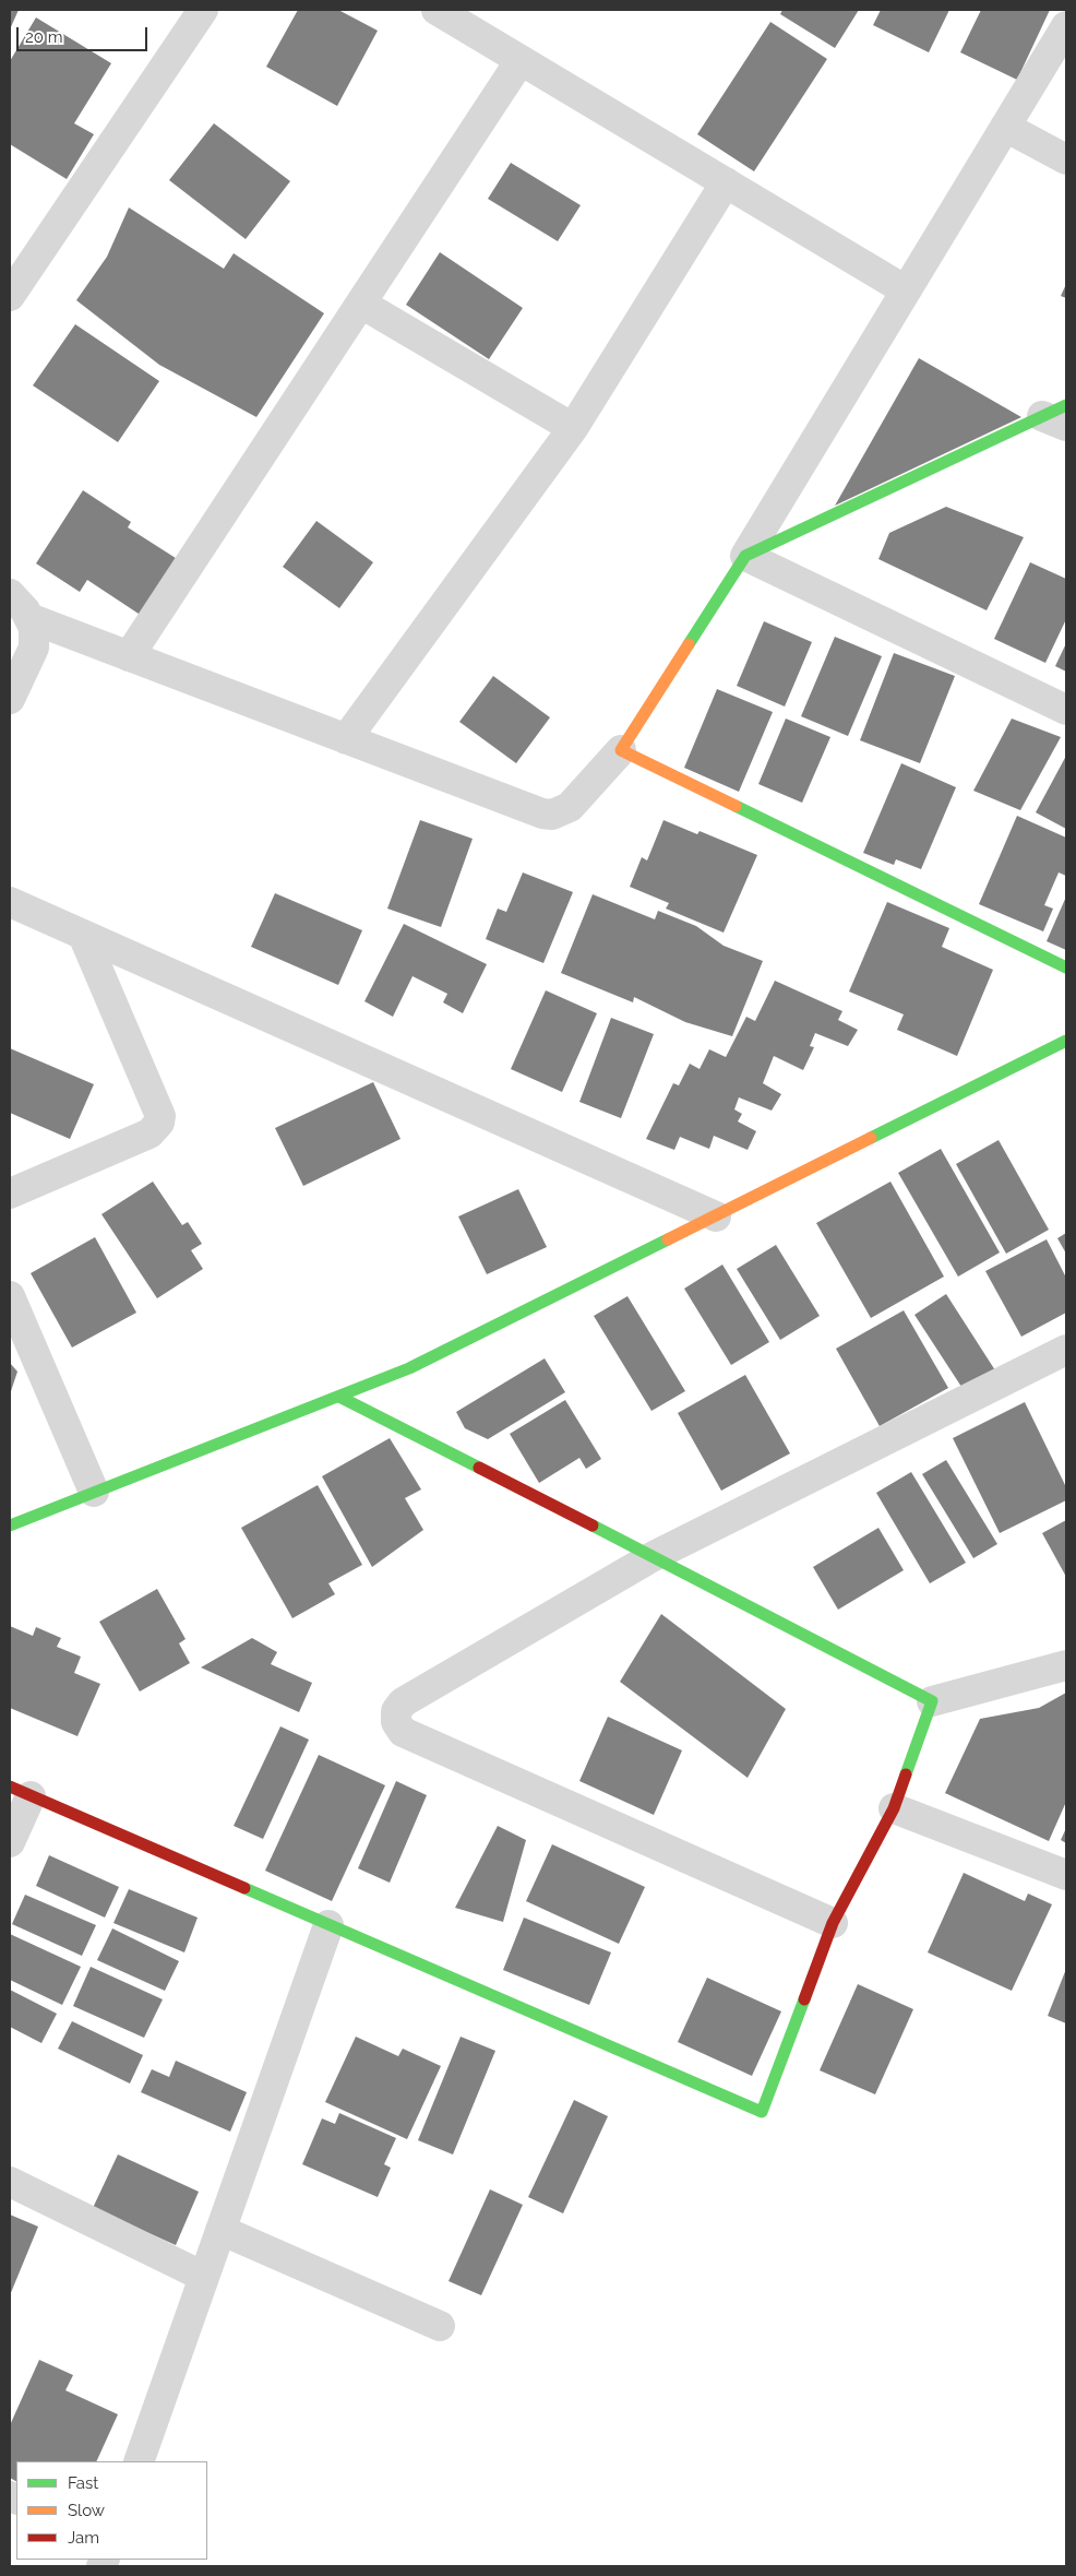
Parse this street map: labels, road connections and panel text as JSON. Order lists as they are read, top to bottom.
{
  "legend": ["Fast", "Slow", "Jam"],
  "scale_bar": "20 m"
}
